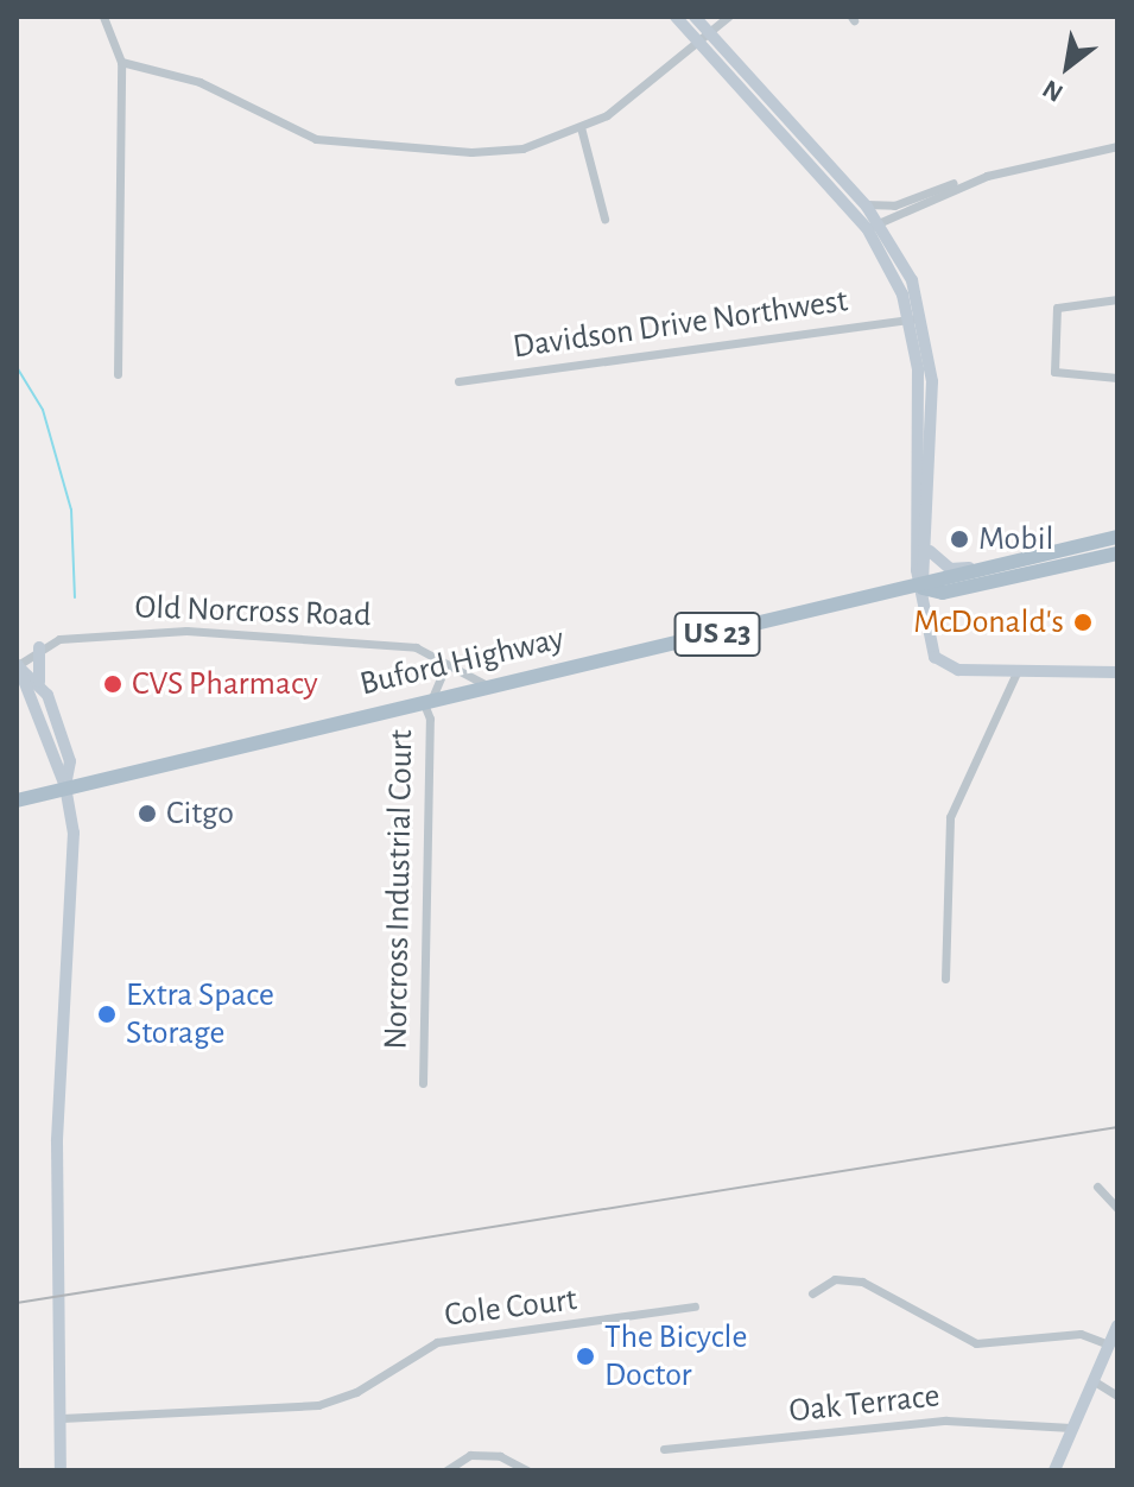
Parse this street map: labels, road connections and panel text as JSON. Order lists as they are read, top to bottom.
{
  "streets": {
    "main road": ["US 23", "Buford Highway"],
    "street": [
      "Davidson Drive Northwest",
      "Old Norcross Road",
      "Norcross Industrial Court",
      "Cole Court",
      "Oak Terrace"
    ]
  },
  "crossings": [
    ["Old Norcross Road", "Buford Highway"],
    ["Buford Highway", "Norcross Industrial Court"]
  ],
  "places": [
    "Mobil",
    "McDonald's",
    "CVS Pharmacy",
    "Citgo",
    "Extra Space Storage",
    "The Bicycle Doctor"
  ],
  "north": "bottom left"
}
